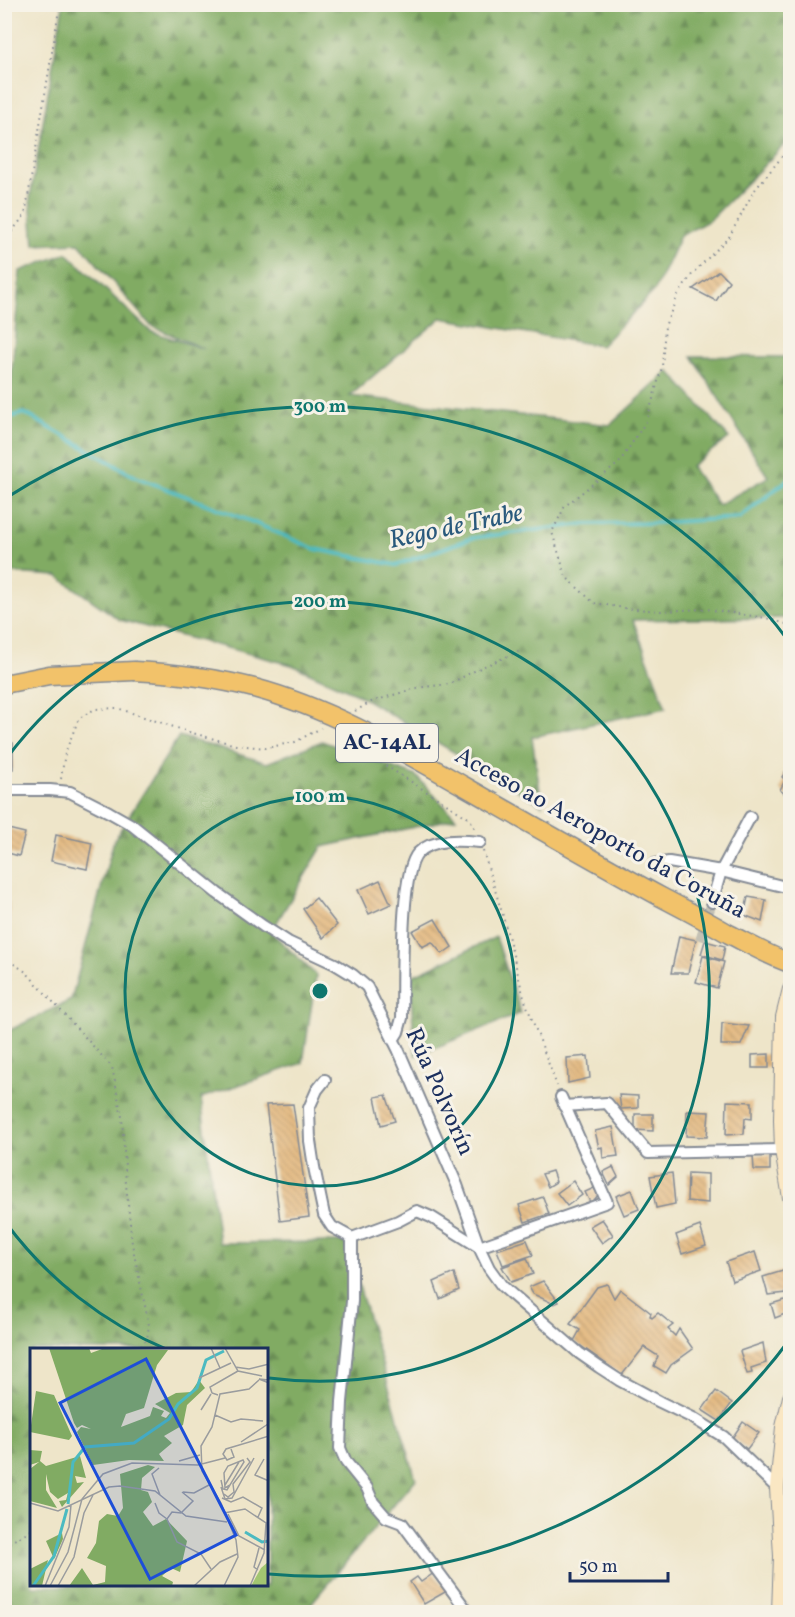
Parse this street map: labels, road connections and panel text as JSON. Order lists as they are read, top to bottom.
{
  "streets": {
    "highway": ["AC-14AL", "Acceso ao Aeroporto da Coruña"],
    "street": ["Rúa Polvorín"]
  },
  "water": ["Rego de Trabe"],
  "scale_bar": "50 m",
  "rings": ["300 m", "200 m", "100 m"]
}
